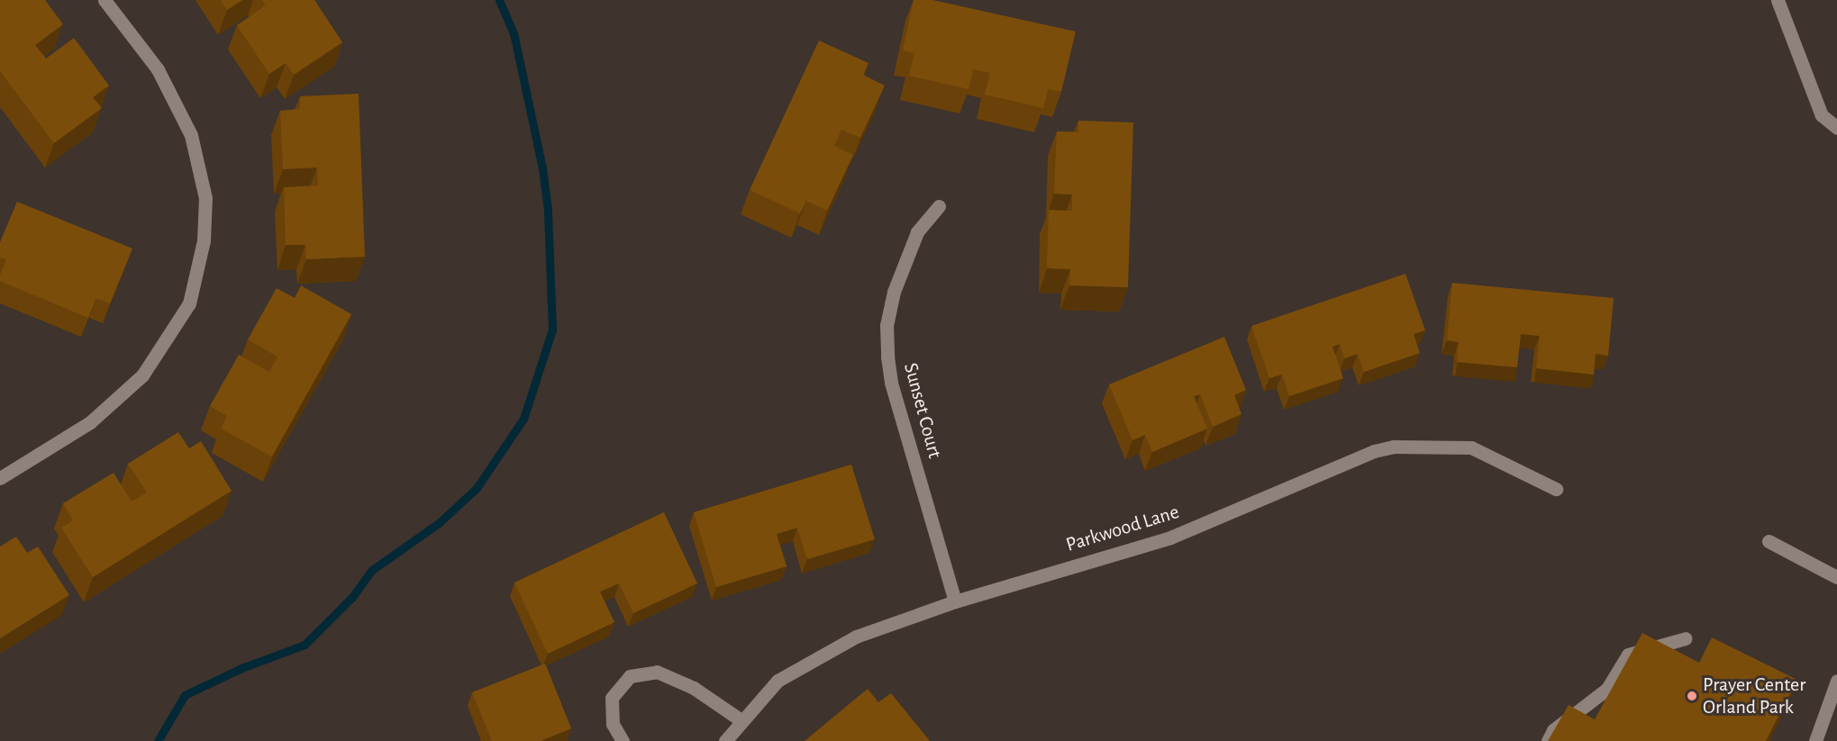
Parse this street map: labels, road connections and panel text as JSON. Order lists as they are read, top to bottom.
{
  "streets": {
    "street": ["Sunset Court", "Parkwood Lane"]
  },
  "crossings": [
    ["Sunset Court", "Parkwood Lane"]
  ],
  "places": ["Prayer Center Orland Park"]
}
